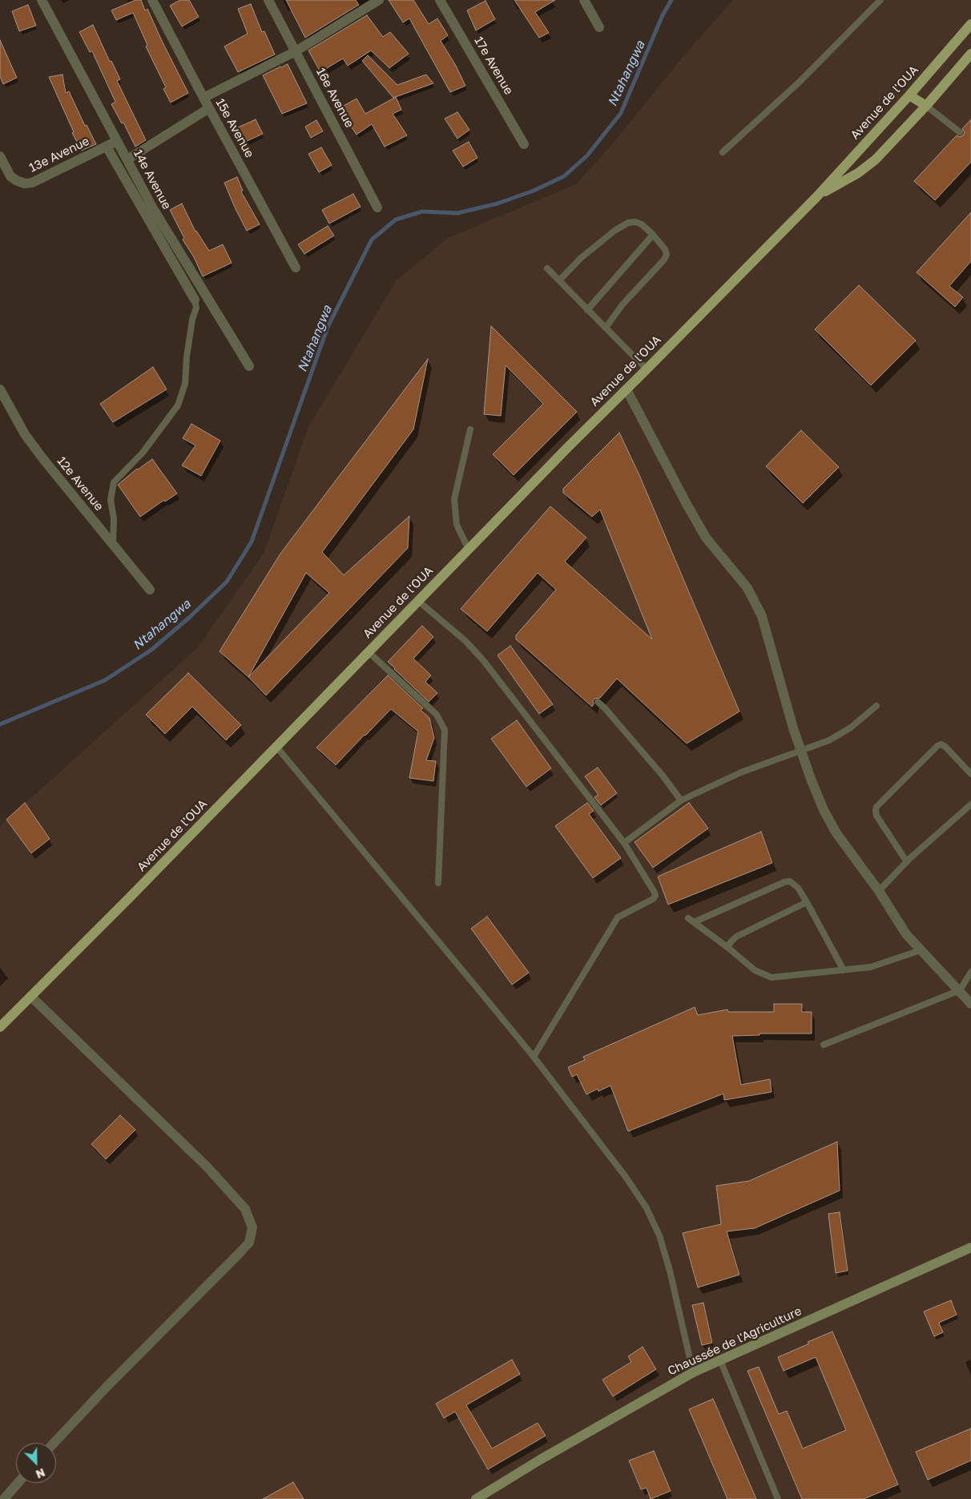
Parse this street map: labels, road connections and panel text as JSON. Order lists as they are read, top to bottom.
{
  "streets": {
    "main road": ["Avenue de l'OUA"],
    "street": [
      "17e Avenue",
      "16e Avenue",
      "15e Avenue",
      "13e Avenue",
      "14e Avenue",
      "12e Avenue",
      "Chaussée de l'Agriculture"
    ]
  },
  "crossings": [
    ["13e Avenue", "14e Avenue"]
  ],
  "water": ["Ntahangwa"],
  "north": "bottom right"
}
